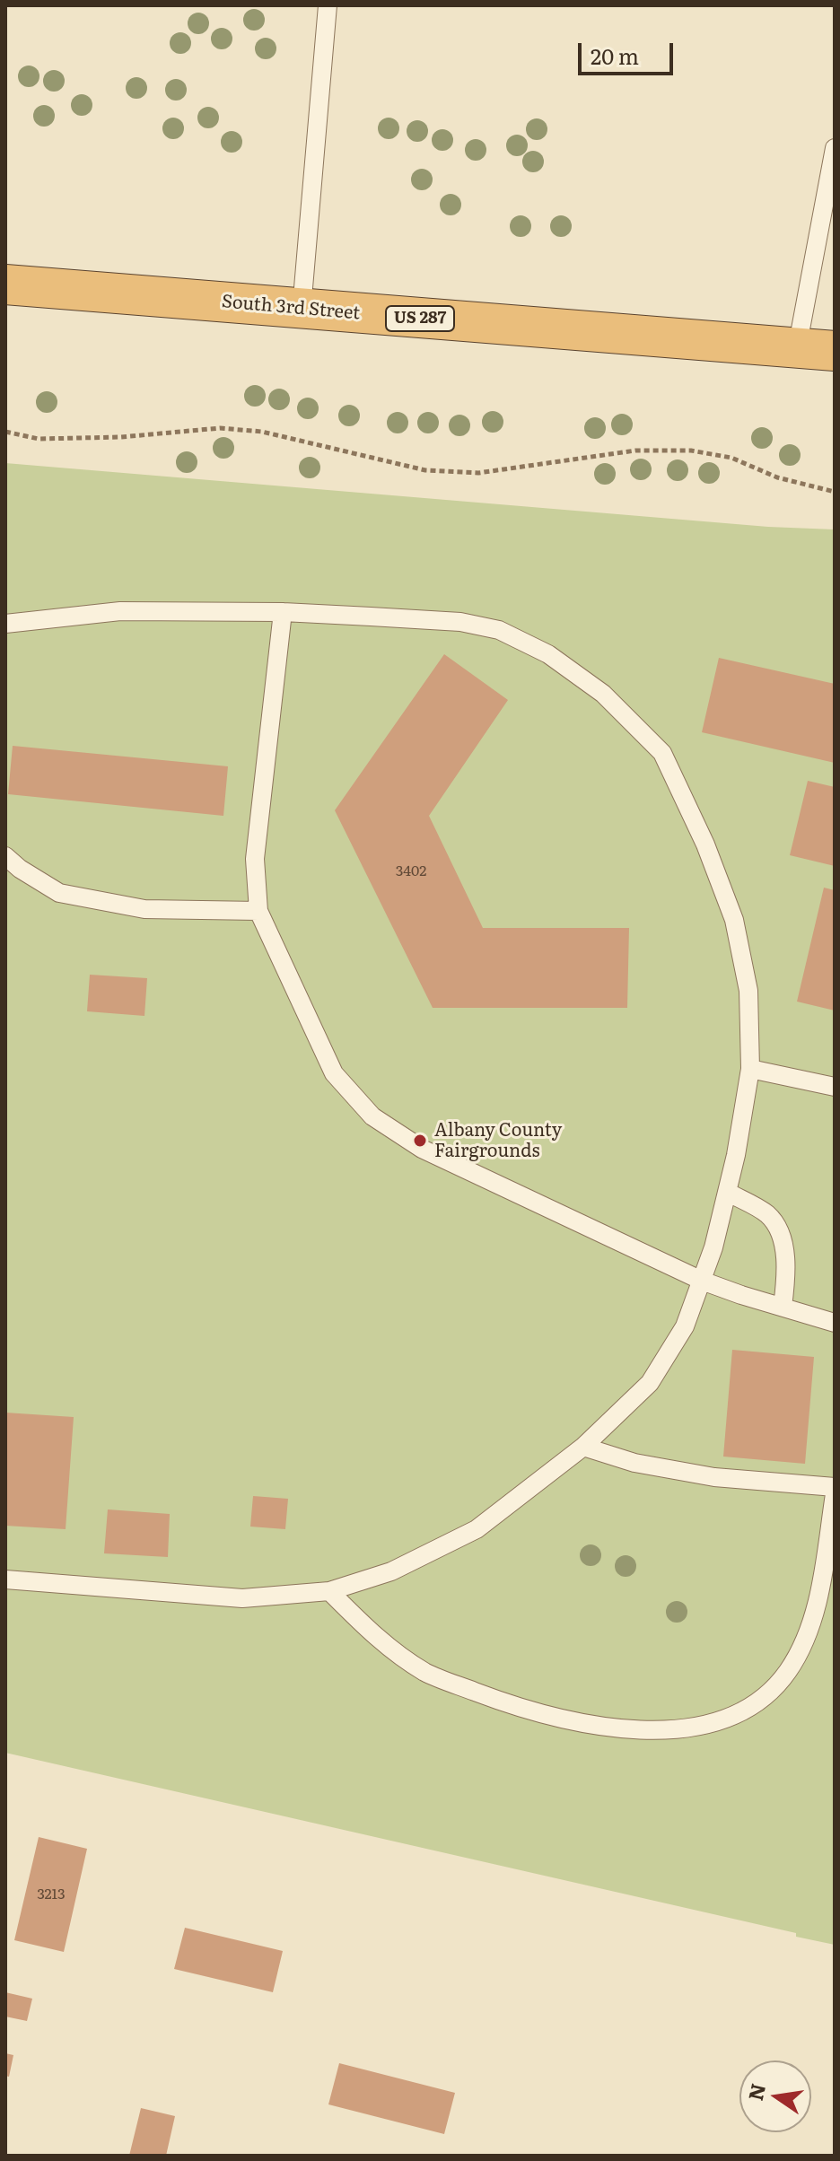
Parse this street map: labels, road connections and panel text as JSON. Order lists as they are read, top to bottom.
{
  "streets": {
    "highway": ["South 3rd Street", "US 287"]
  },
  "places": ["Albany County Fairgrounds"],
  "house_numbers": ["3402", "3213"],
  "scale_bar": "20 m",
  "north": "left"
}
